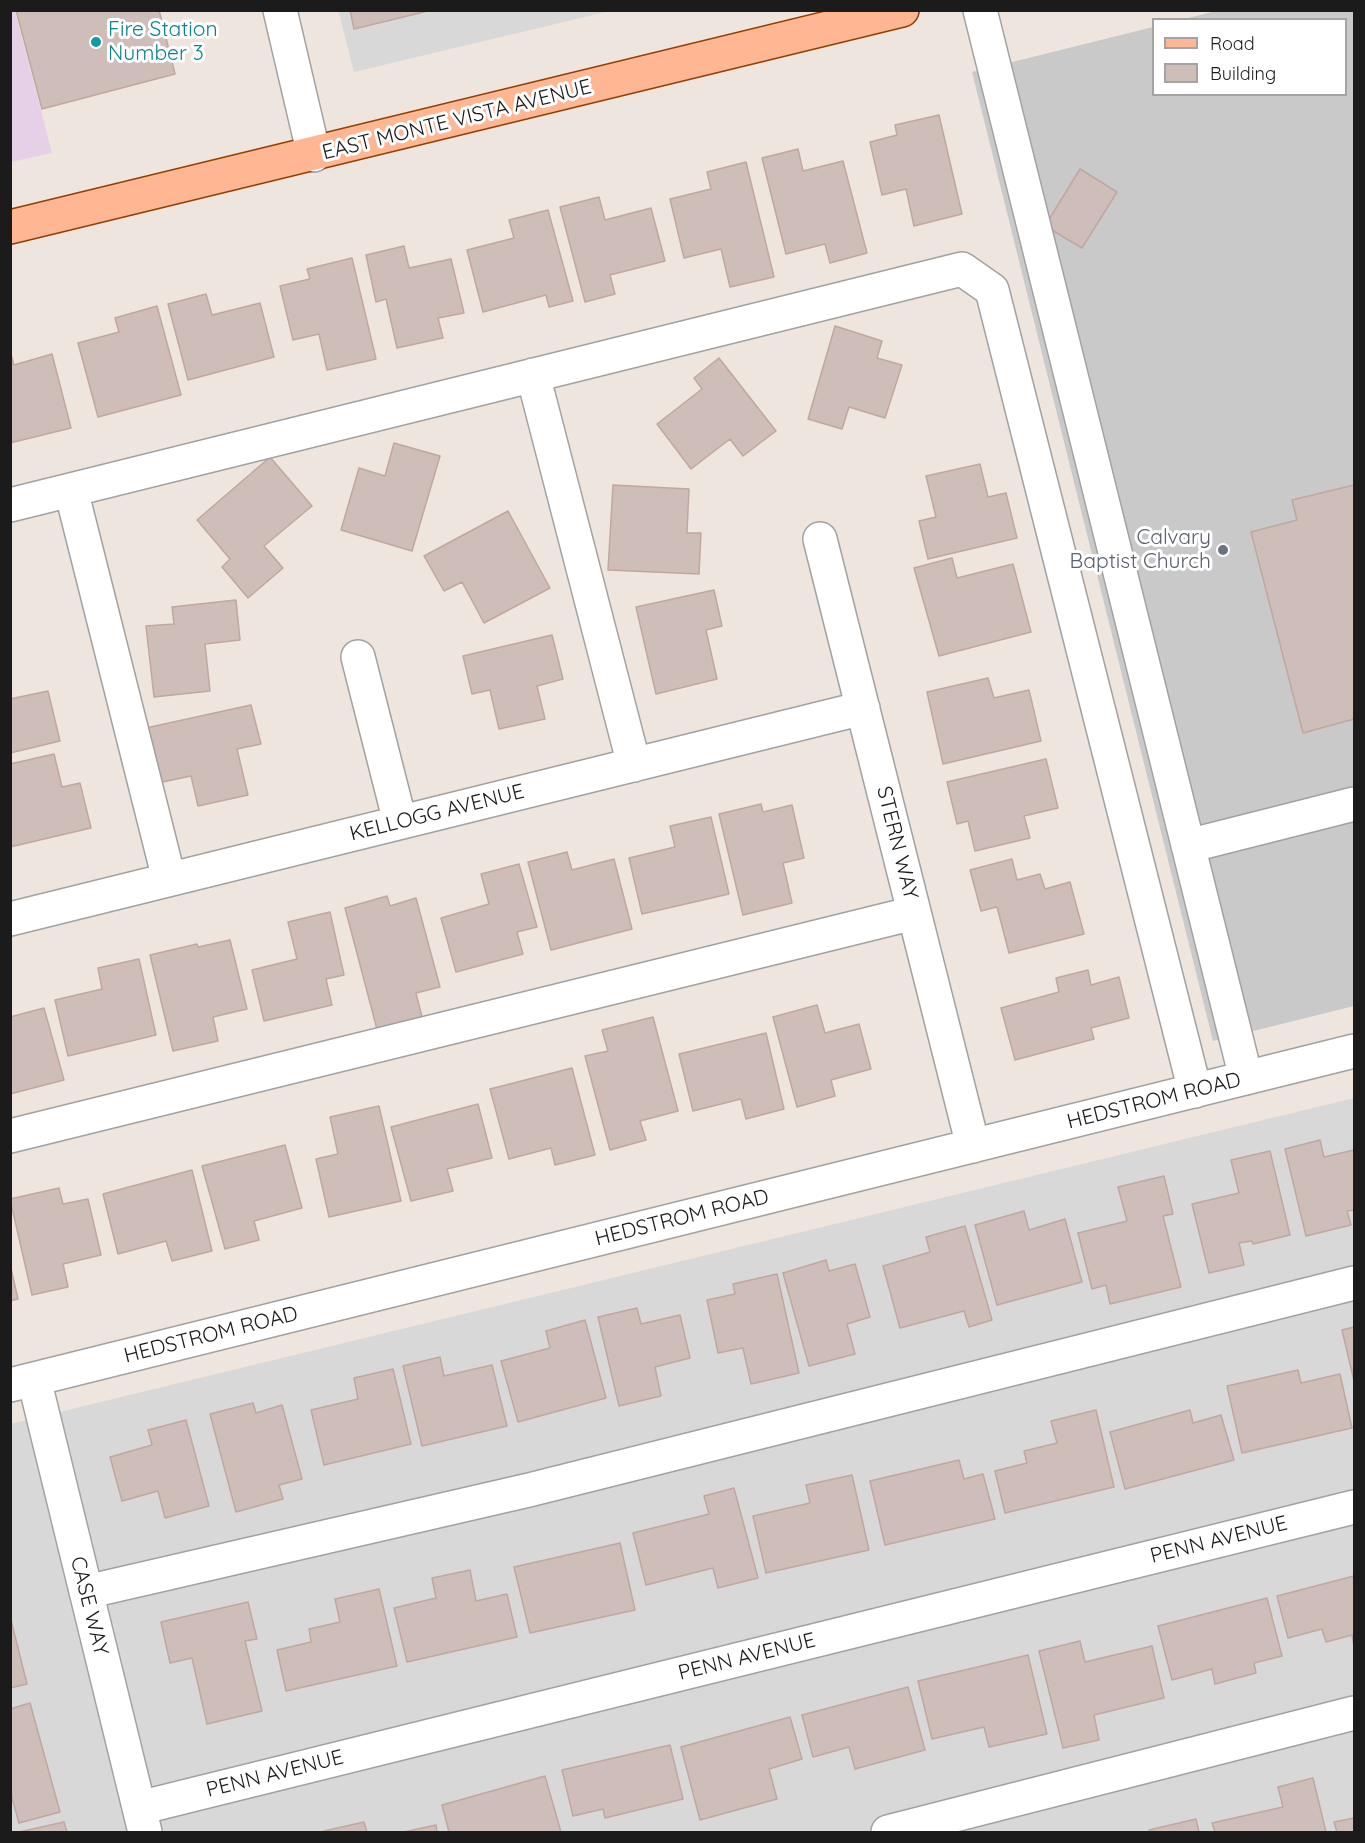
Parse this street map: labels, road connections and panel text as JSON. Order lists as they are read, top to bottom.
{
  "streets": {
    "main road": ["EAST MONTE VISTA AVENUE"],
    "street": [
      "KELLOGG AVENUE",
      "STERN WAY",
      "HEDSTROM ROAD",
      "PENN AVENUE",
      "CASE WAY"
    ]
  },
  "crossings": [
    ["KELLOGG AVENUE", "STERN WAY"],
    ["STERN WAY", "HEDSTROM ROAD"],
    ["HEDSTROM ROAD", "CASE WAY"],
    ["PENN AVENUE", "CASE WAY"]
  ],
  "places": ["Fire Station Number 3", "Calvary Baptist Church"],
  "legend": ["Road", "Building"]
}
